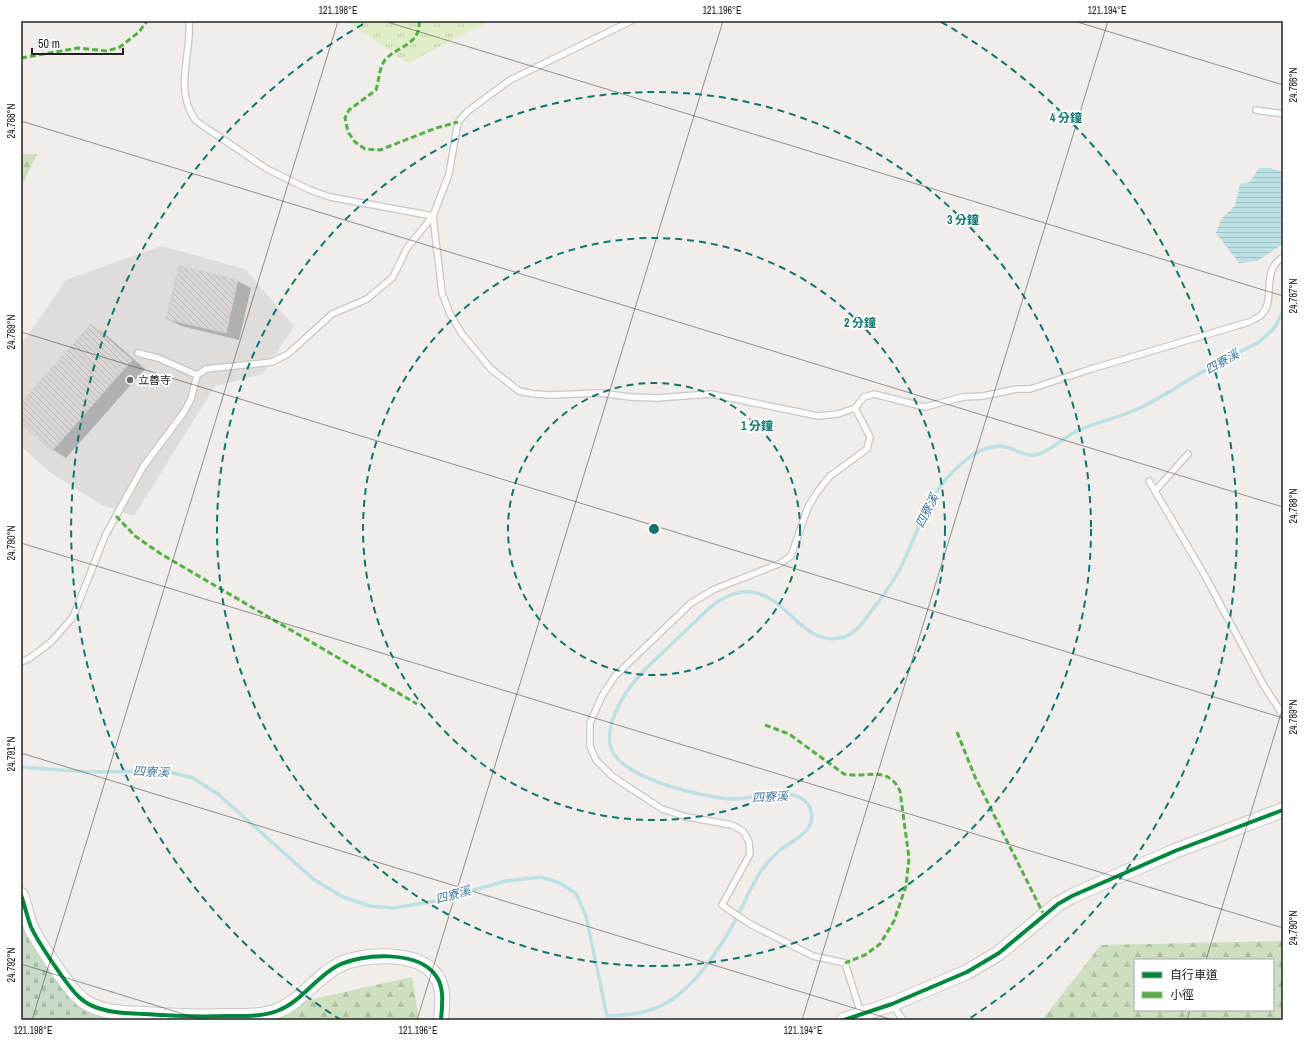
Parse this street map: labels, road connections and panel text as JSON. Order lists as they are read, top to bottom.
{
  "water": ["四寮溪"],
  "places": ["立善寺"],
  "legend": ["自行車道", "小徑"],
  "scale_bar": "50 m",
  "coordinates": [
    "121.198°E",
    "121.196°E",
    "121.194°E",
    "24.786°N",
    "24.788°N",
    "24.787°N",
    "24.789°N",
    "24.790°N",
    "24.791°N",
    "24.792°N"
  ],
  "rings": [
    "4 分鐘",
    "3 分鐘",
    "2 分鐘",
    "1 分鐘"
  ]
}
